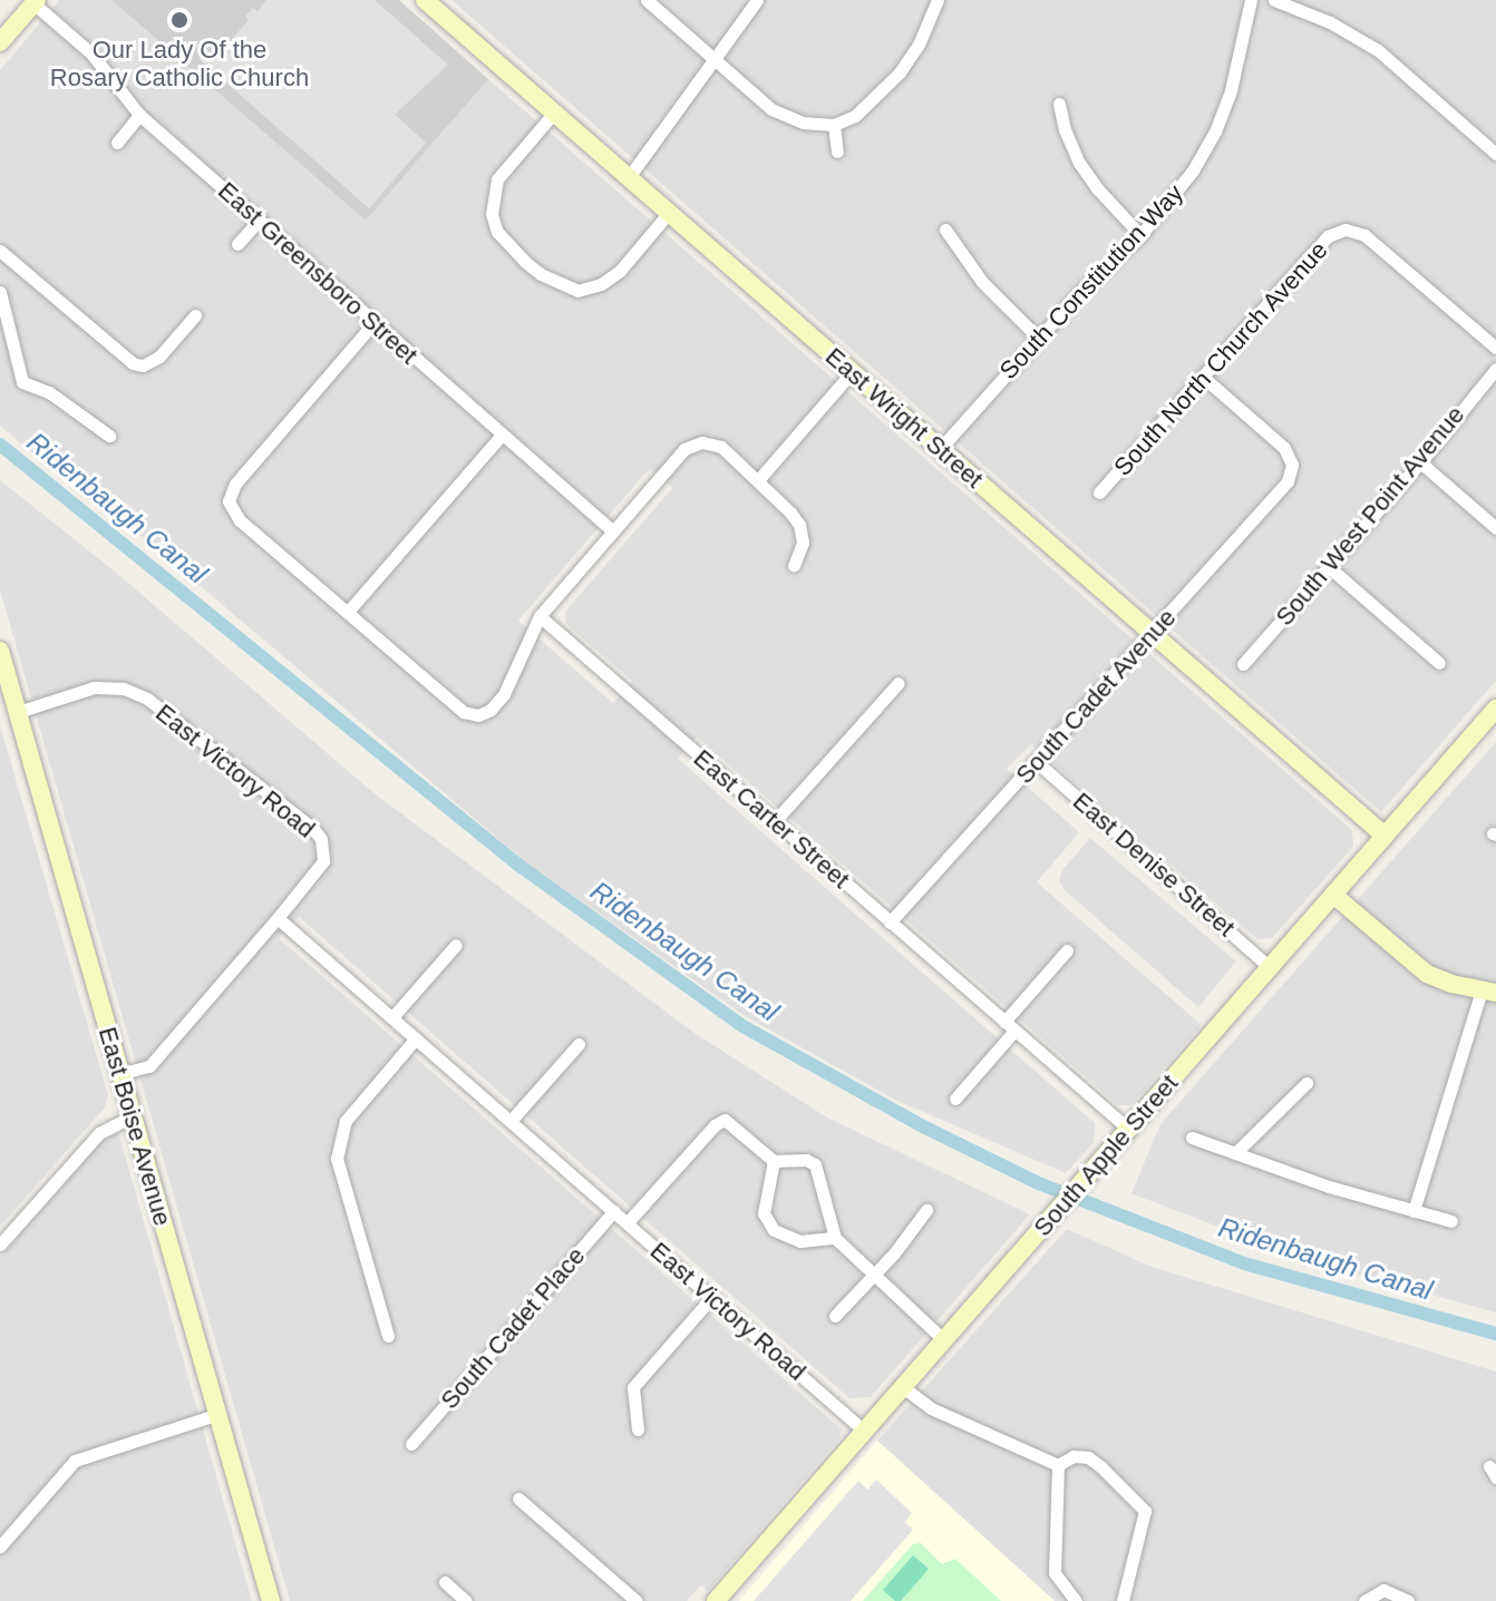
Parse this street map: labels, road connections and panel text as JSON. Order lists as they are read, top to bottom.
{
  "streets": {
    "street": [
      "East Greensboro Street",
      "South Constitution Way",
      "South North Church Avenue",
      "East Wright Street",
      "South West Point Avenue",
      "South Cadet Avenue",
      "East Victory Road",
      "East Carter Street",
      "East Denise Street",
      "East Boise Avenue",
      "South Apple Street",
      "South Cadet Place"
    ]
  },
  "crossings": [
    ["South Constitution Way", "East Wright Street"],
    ["South North Church Avenue", "South Cadet Avenue"],
    ["East Wright Street", "South Cadet Avenue"],
    ["East Wright Street", "South Apple Street"],
    ["South Cadet Avenue", "East Carter Street"],
    ["South Cadet Avenue", "East Denise Street"],
    ["East Victory Road", "East Boise Avenue"],
    ["East Victory Road", "South Apple Street"],
    ["East Victory Road", "South Cadet Place"],
    ["East Carter Street", "South Apple Street"],
    ["East Denise Street", "South Apple Street"]
  ],
  "water": ["Ridenbaugh Canal"],
  "places": ["Our Lady Of the Rosary Catholic Church"]
}
